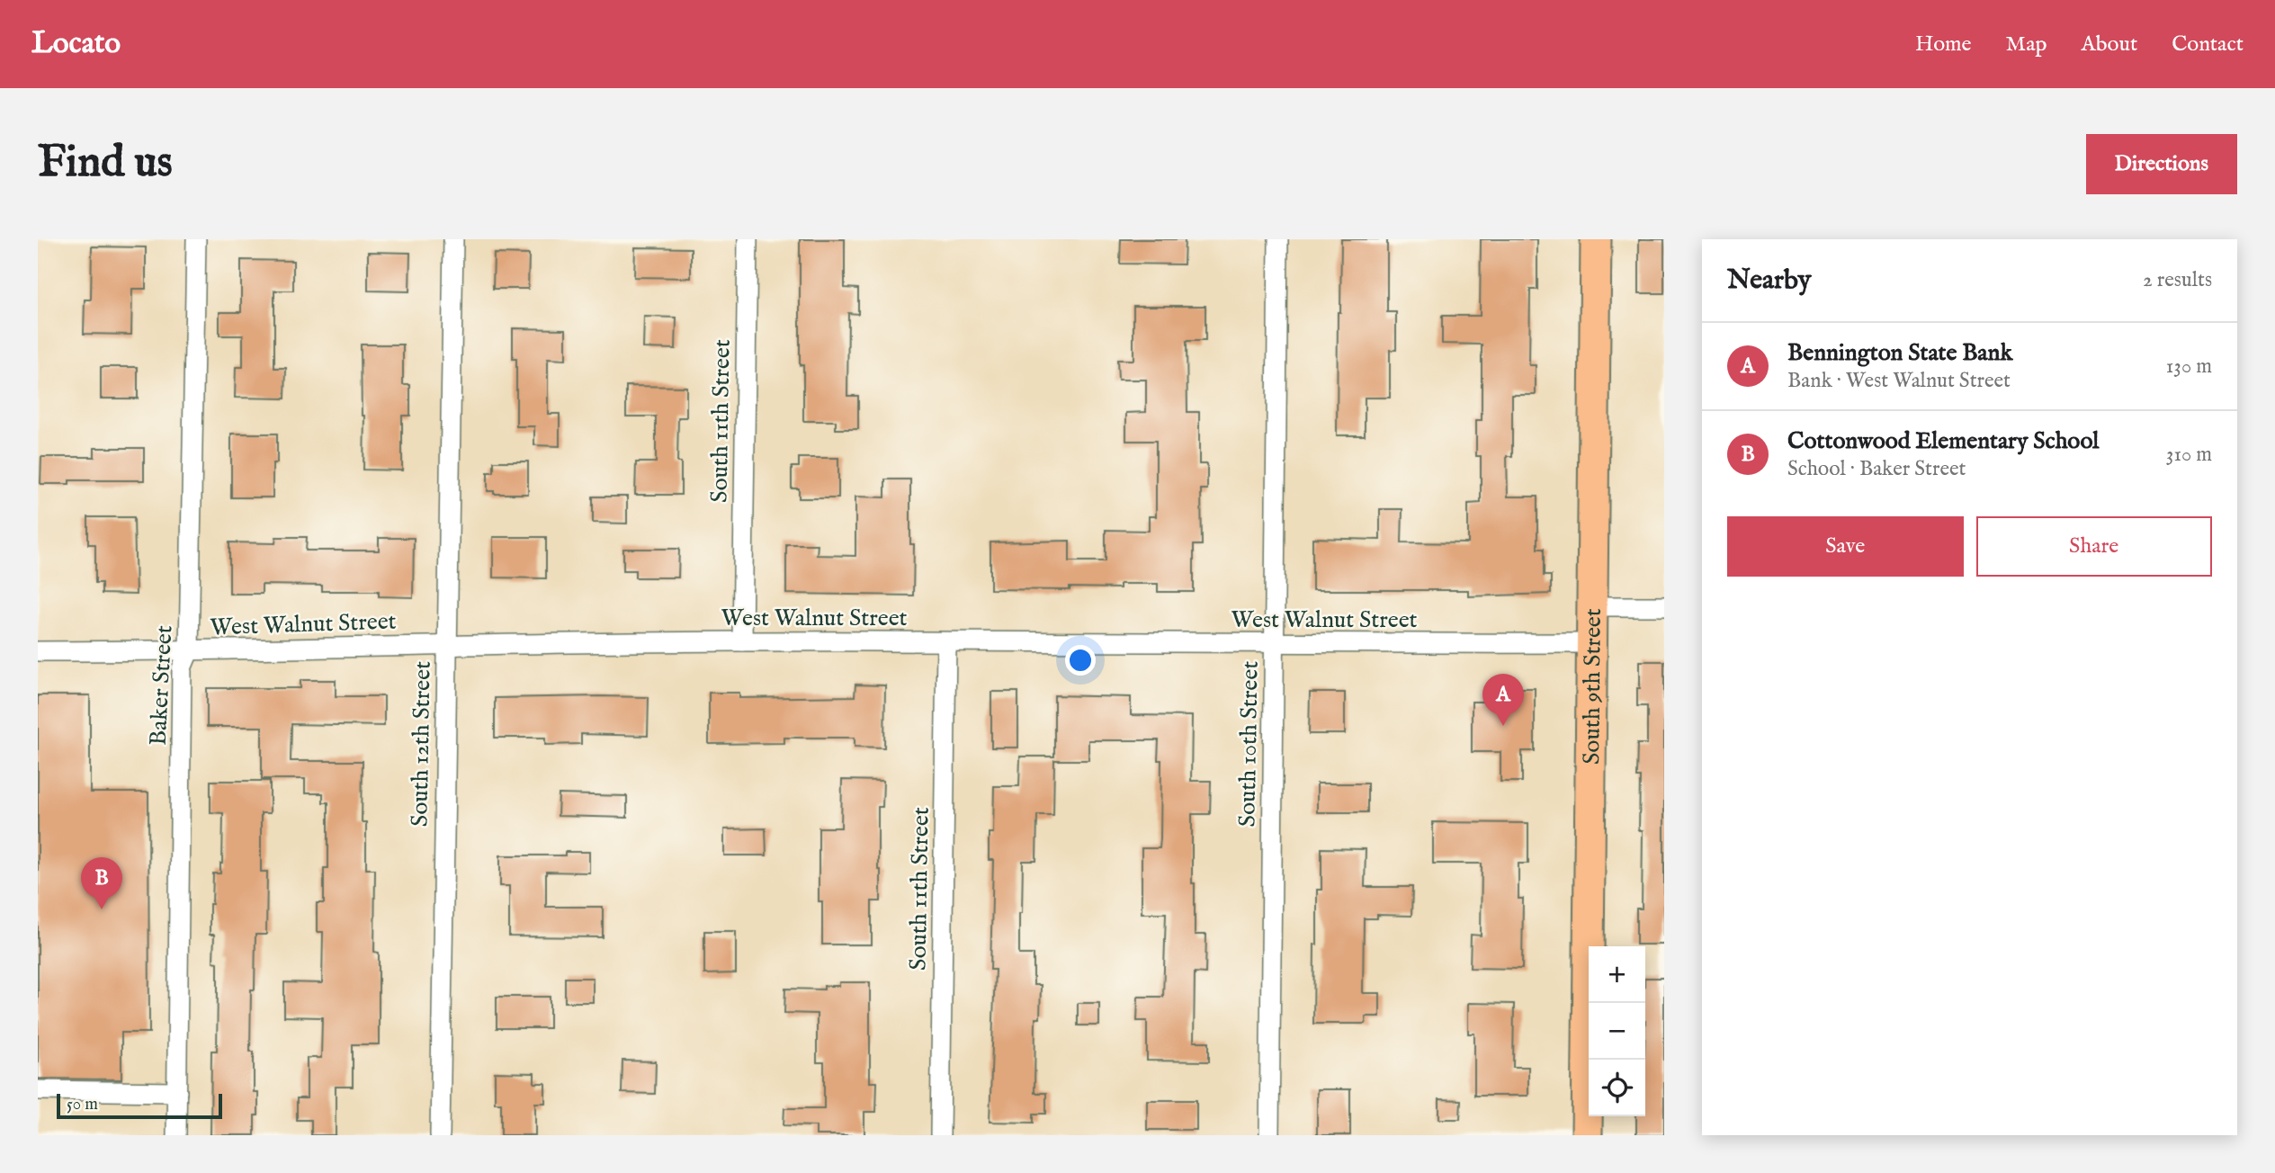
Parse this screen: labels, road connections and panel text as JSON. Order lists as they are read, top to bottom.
{
  "streets": {
    "main road": ["South 9th Street"],
    "street": [
      "South 11th Street",
      "West Walnut Street",
      "Baker Street",
      "South 12th Street",
      "South 10th Street"
    ]
  },
  "crossings": [
    ["South 11th Street", "West Walnut Street"],
    ["West Walnut Street", "Baker Street"],
    ["West Walnut Street", "South 9th Street"],
    ["West Walnut Street", "South 12th Street"],
    ["West Walnut Street", "South 10th Street"]
  ],
  "scale_bar": "50 m",
  "page": {
    "header": "Locato",
    "nav": [
      "Home",
      "Map",
      "About",
      "Contact"
    ],
    "buttons": [
      "Directions",
      ["Save", "Share"]
    ],
    "title": "Find us",
    "heading": ["Nearby", "2 results"],
    "list": [
      {
        "mark": "A",
        "name": "Bennington State Bank",
        "note": "Bank · West Walnut Street",
        "value": "130 m"
      },
      {
        "mark": "B",
        "name": "Cottonwood Elementary School",
        "note": "School · Baker Street",
        "value": "310 m"
      }
    ],
    "pins": ["A", "B"],
    "map_buttons": ["+", "−"],
    "scale": "50 m"
  }
}
